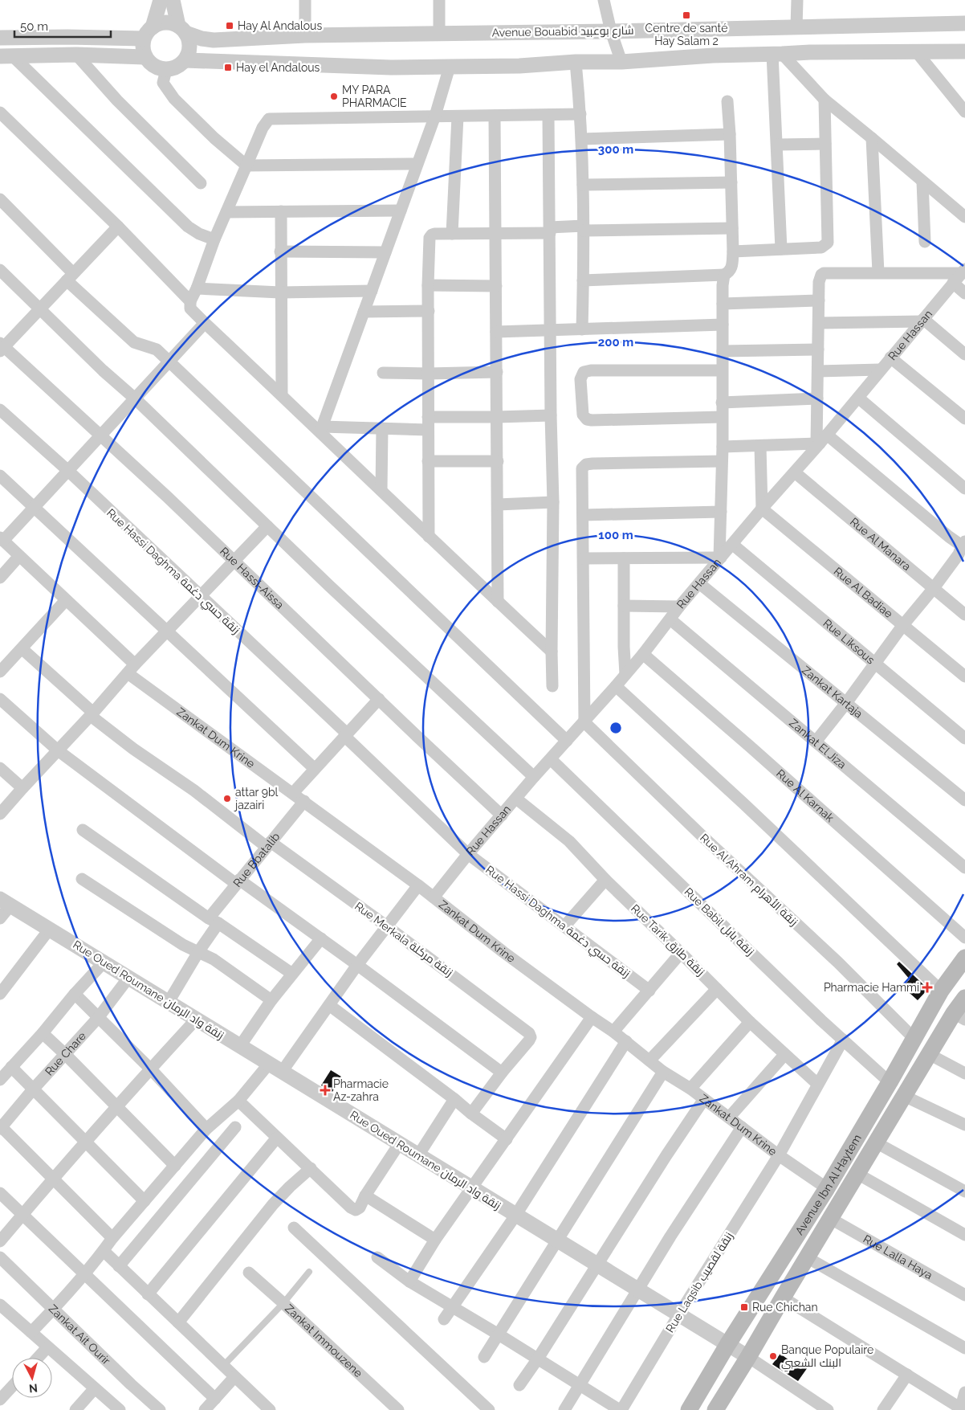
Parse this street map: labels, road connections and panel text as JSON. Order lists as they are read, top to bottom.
{
  "streets": {
    "main road": ["Avenue Ibn Al Haytem"],
    "street": [
      "Avenue Bouabid شارع بوعبيد",
      "Rue Hassan",
      "Rue Al Manara",
      "Rue Hassi Daghma زنقة حسي دغمة",
      "Rue Hassi-Aissa",
      "Rue Al Badiae",
      "Rue Liksous",
      "Zankat Kartaja",
      "Zankat Dum Krine",
      "Zankat El Jiza",
      "Rue Al Karnak",
      "Rue Bbatalib",
      "Rue Al Ahram زنقة الأهرام",
      "Rue Babil زنقة بابل",
      "Rue Merkala زنقة مركلة",
      "Rue Tarik زنقة طارق",
      "Rue Oued Roumane زنقة واد الرمان",
      "Rue Chare",
      "Rue Lalla Haya",
      "Rue Laqsib زنقة لقصيب",
      "Zankat Ait Ourir",
      "Zankat Immouzene"
    ]
  },
  "crossings": [
    ["Rue Hassan", "Rue Al Manara"],
    ["Rue Hassan", "Rue Hassi Daghma زنقة حسي دغمة"],
    ["Rue Hassan", "Rue Hassi-Aissa"],
    ["Rue Hassan", "Rue Al Badiae"],
    ["Rue Hassan", "Rue Liksous"],
    ["Rue Hassan", "Zankat Kartaja"],
    ["Rue Hassan", "Zankat Dum Krine"],
    ["Rue Hassan", "Zankat El Jiza"],
    ["Rue Hassan", "Rue Al Karnak"],
    ["Rue Hassan", "Rue Al Ahram زنقة الأهرام"],
    ["Rue Hassan", "Rue Babil زنقة بابل"],
    ["Rue Hassan", "Rue Tarik زنقة طارق"],
    ["Zankat Dum Krine", "Rue Bbatalib"],
    ["Zankat Dum Krine", "Avenue Ibn Al Haytem"],
    ["Zankat Dum Krine", "Rue Laqsib زنقة لقصيب"],
    ["Rue Bbatalib", "Rue Merkala زنقة مركلة"],
    ["Rue Bbatalib", "Rue Oued Roumane زنقة واد الرمان"],
    ["Rue Al Ahram زنقة الأهرام", "Avenue Ibn Al Haytem"],
    ["Rue Babil زنقة بابل", "Avenue Ibn Al Haytem"],
    ["Rue Babil زنقة بابل", "Rue Laqsib زنقة لقصيب"],
    ["Rue Tarik زنقة طارق", "Rue Laqsib زنقة لقصيب"],
    ["Rue Oued Roumane زنقة واد الرمان", "Rue Chare"],
    ["Rue Oued Roumane زنقة واد الرمان", "Avenue Ibn Al Haytem"],
    ["Rue Oued Roumane زنقة واد الرمان", "Rue Laqsib زنقة لقصيب"],
    ["Avenue Ibn Al Haytem", "Rue Lalla Haya"]
  ],
  "places": {
    "transit": [
      "Centre de santé Hay Salam 2",
      "Hay Al Andalous",
      "Hay el Andalous",
      "Rue Chichan"
    ],
    "other": ["MY PARA PHARMACIE", "attar 9bl jazairi", "Banque Populaire البنك الشعبي"],
    "health": ["Pharmacie Hammi", "Pharmacie Az-zahra"]
  },
  "scale_bar": "50 m",
  "north": "bottom",
  "rings": ["300 m", "200 m", "100 m"]
}
